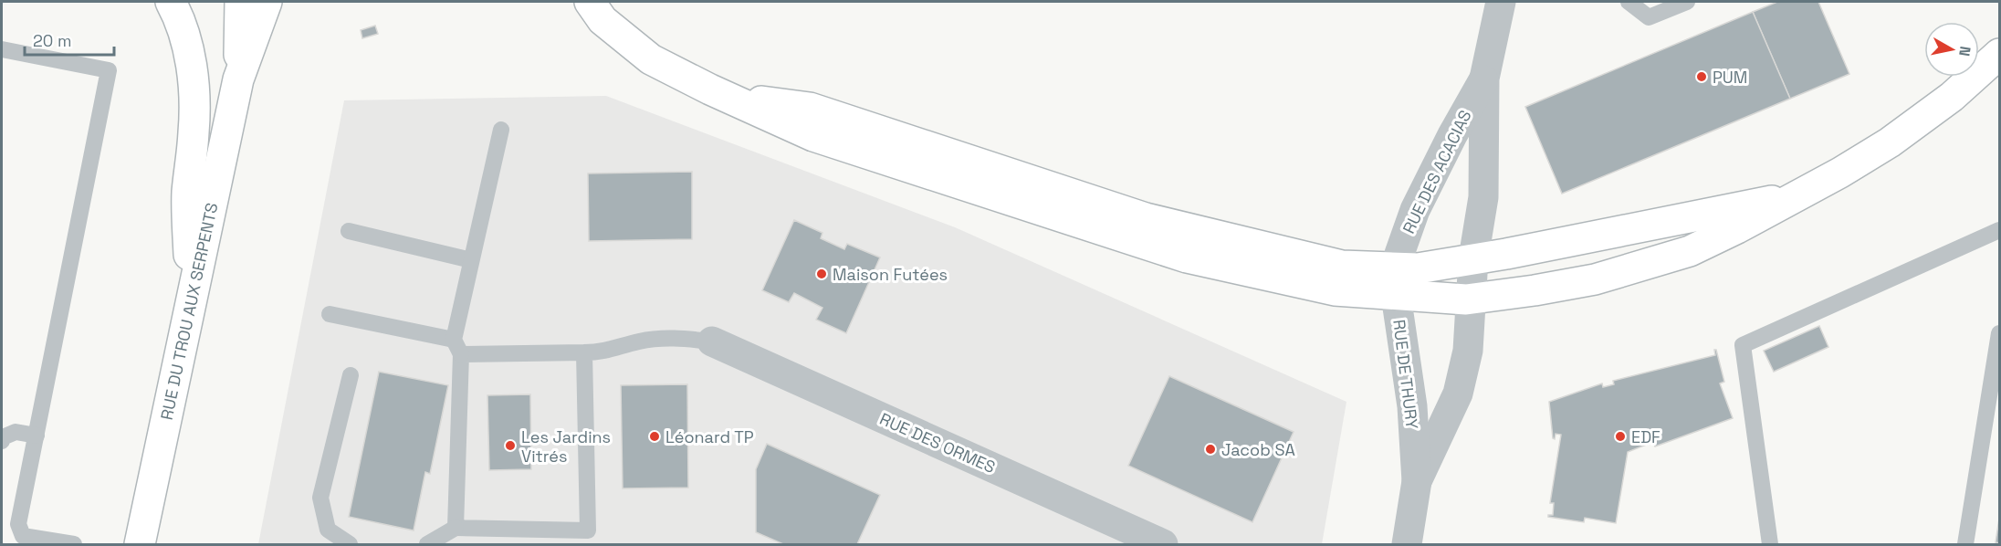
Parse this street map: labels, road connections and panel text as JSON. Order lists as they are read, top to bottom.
{
  "streets": {
    "street": [
      "RUE DES ACACIAS",
      "RUE DU TROU AUX SERPENTS",
      "RUE DE THURY",
      "RUE DES ORMES"
    ]
  },
  "crossings": [
    ["RUE DES ACACIAS", "RUE DE THURY"]
  ],
  "places": [
    "PUM",
    "Maison Futées",
    "Léonard TP",
    "EDF",
    "Les Jardins Vitrés",
    "Jacob SA"
  ],
  "scale_bar": "20 m",
  "north": "right"
}
